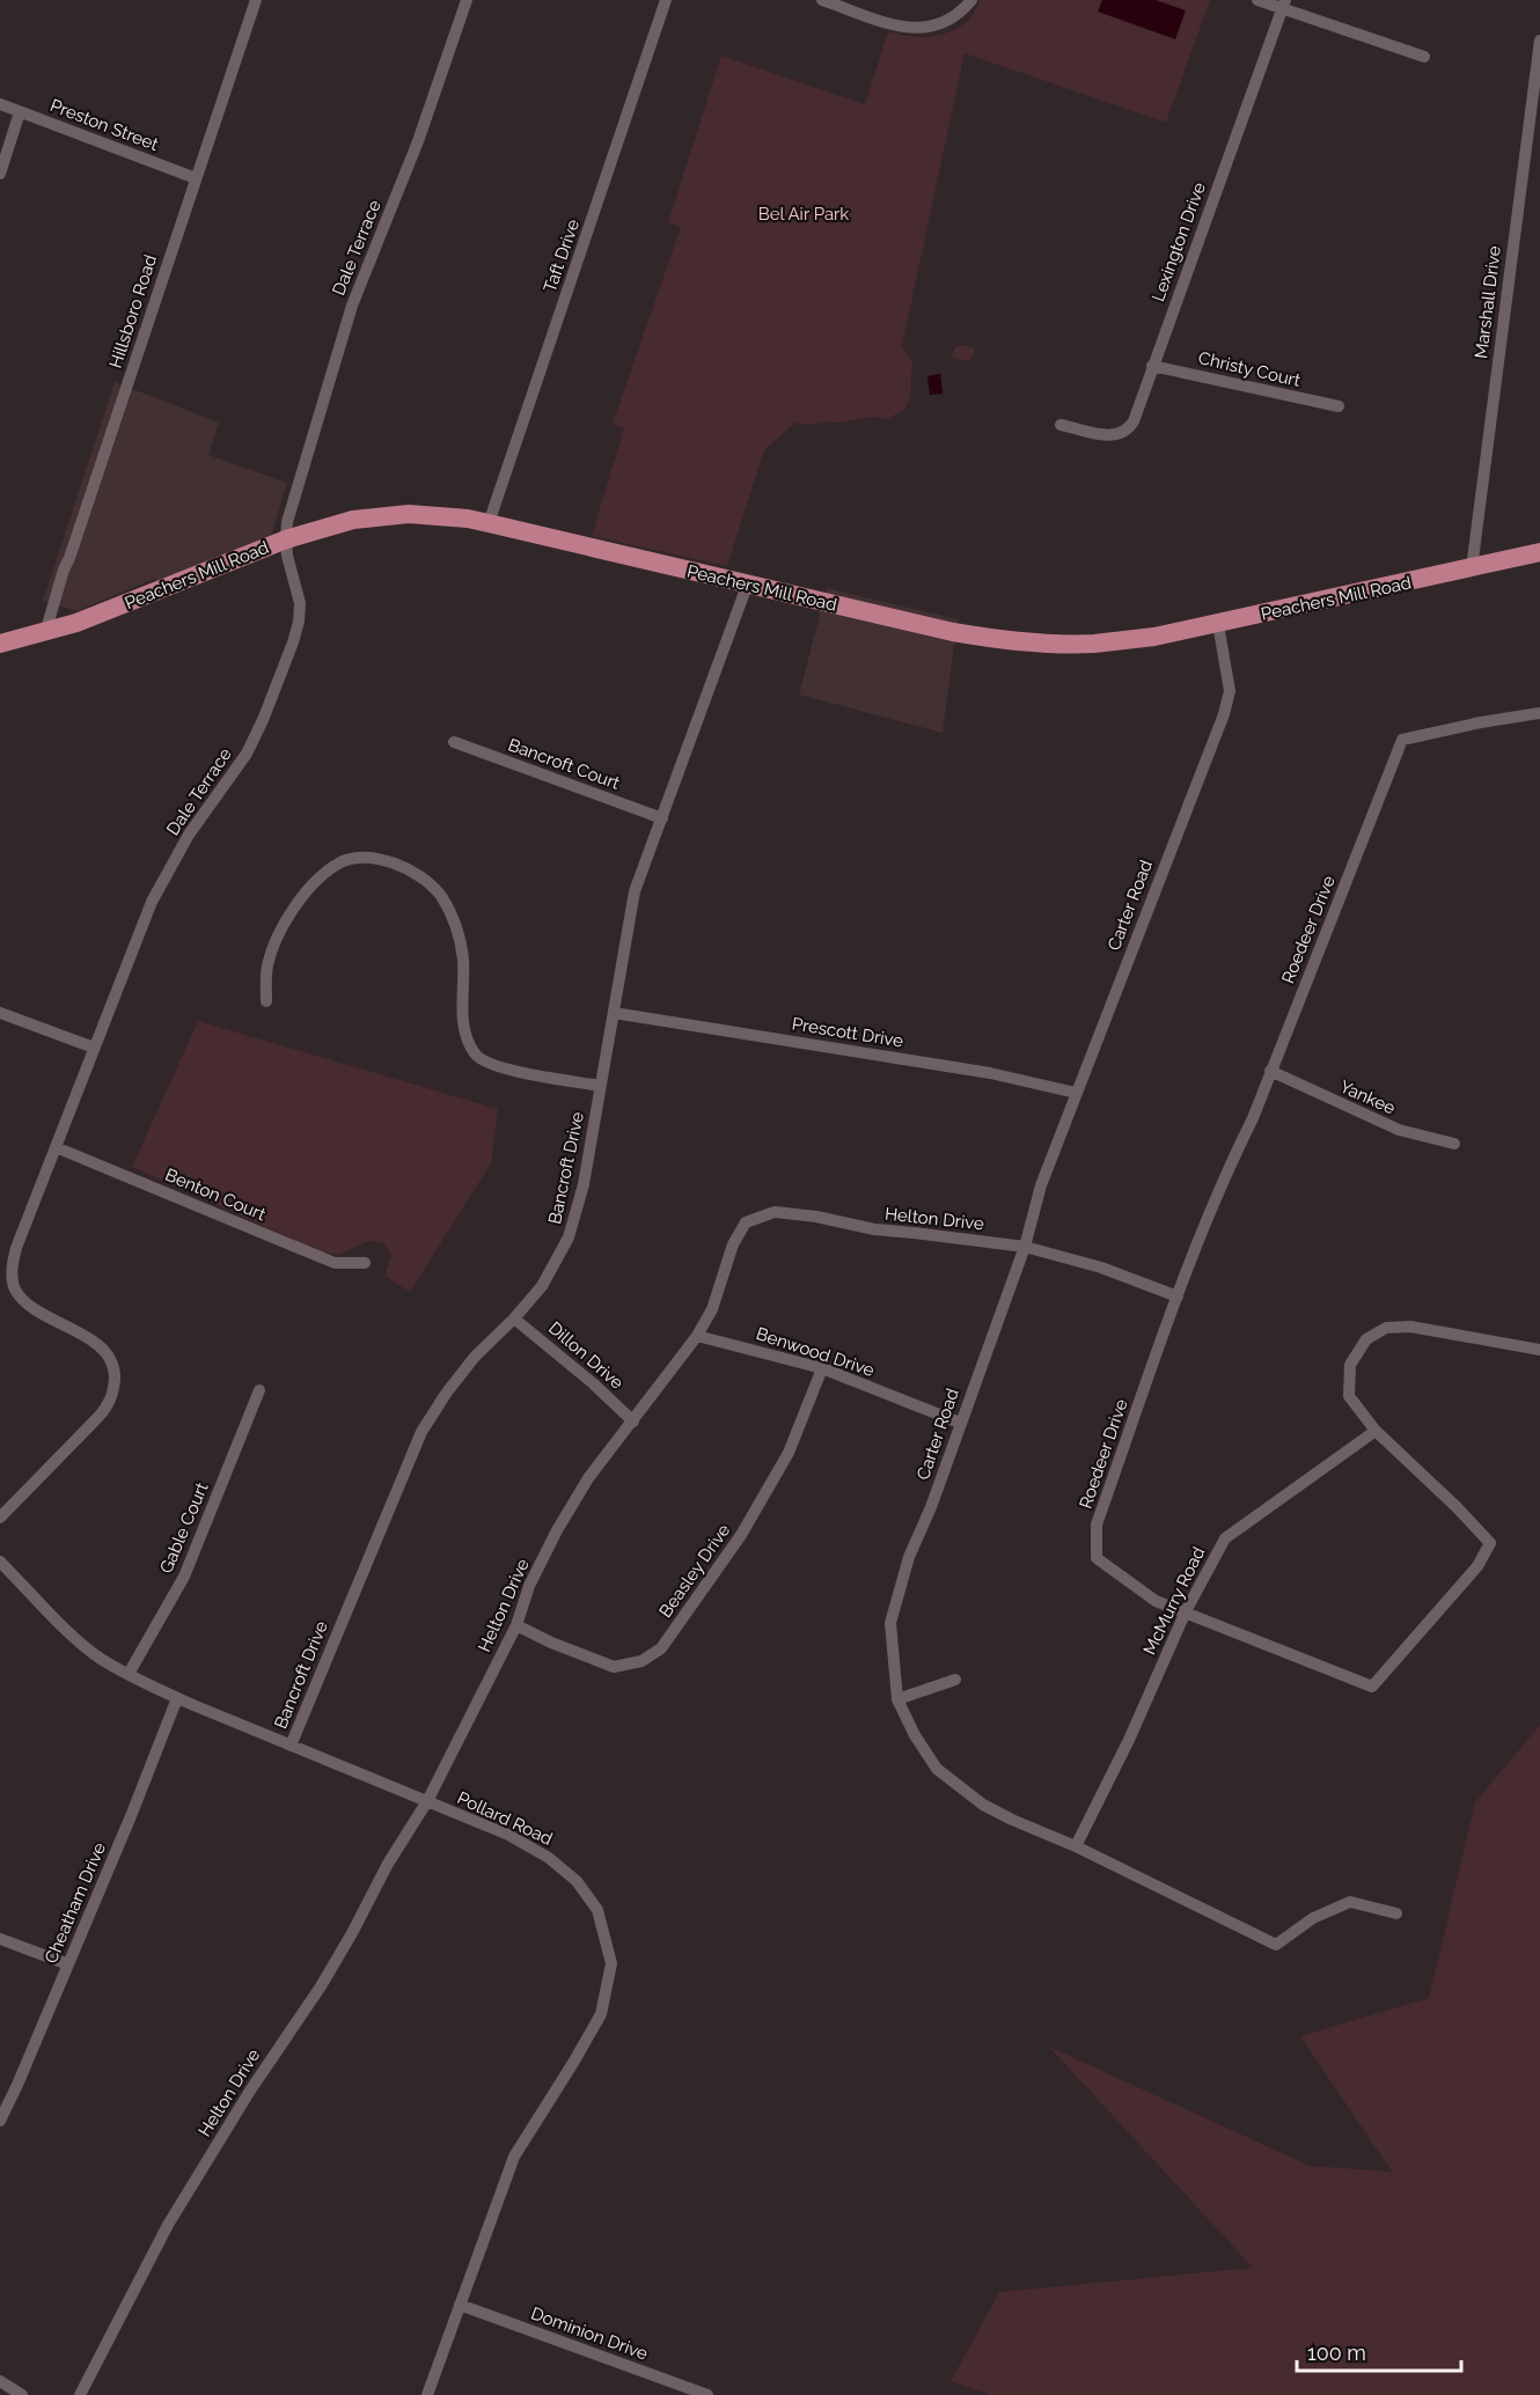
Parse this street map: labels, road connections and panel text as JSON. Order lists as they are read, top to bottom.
{
  "streets": {
    "main road": ["Peachers Mill Road"],
    "street": [
      "Preston Street",
      "Lexington Drive",
      "Dale Terrace",
      "Taft Drive",
      "Marshall Drive",
      "Hillsboro Road",
      "Christy Court",
      "Bancroft Court",
      "Carter Road",
      "Roedeer Drive",
      "Prescott Drive",
      "Yankee",
      "Bancroft Drive",
      "Benton Court",
      "Helton Drive",
      "Benwood Drive",
      "Dillon Drive",
      "Gable Court",
      "Beasley Drive",
      "McMurry Road",
      "Pollard Road",
      "Cheatham Drive",
      "Dominion Drive"
    ]
  },
  "crossings": [
    ["Preston Street", "Hillsboro Road"],
    ["Lexington Drive", "Christy Court"],
    ["Dale Terrace", "Peachers Mill Road"],
    ["Dale Terrace", "Benton Court"],
    ["Taft Drive", "Peachers Mill Road"],
    ["Marshall Drive", "Peachers Mill Road"],
    ["Hillsboro Road", "Peachers Mill Road"],
    ["Peachers Mill Road", "Carter Road"],
    ["Peachers Mill Road", "Bancroft Drive"],
    ["Bancroft Court", "Bancroft Drive"],
    ["Carter Road", "Prescott Drive"],
    ["Carter Road", "Helton Drive"],
    ["Carter Road", "Benwood Drive"],
    ["Carter Road", "McMurry Road"],
    ["Roedeer Drive", "Yankee"],
    ["Roedeer Drive", "Helton Drive"],
    ["Roedeer Drive", "McMurry Road"],
    ["Prescott Drive", "Bancroft Drive"],
    ["Bancroft Drive", "Dillon Drive"],
    ["Bancroft Drive", "Pollard Road"],
    ["Helton Drive", "Benwood Drive"],
    ["Helton Drive", "Dillon Drive"],
    ["Helton Drive", "Beasley Drive"],
    ["Helton Drive", "Pollard Road"],
    ["Benwood Drive", "Beasley Drive"],
    ["Gable Court", "Pollard Road"],
    ["Pollard Road", "Cheatham Drive"],
    ["Pollard Road", "Dominion Drive"]
  ],
  "parks": ["Bel Air Park"],
  "scale_bar": "100 m"
}
